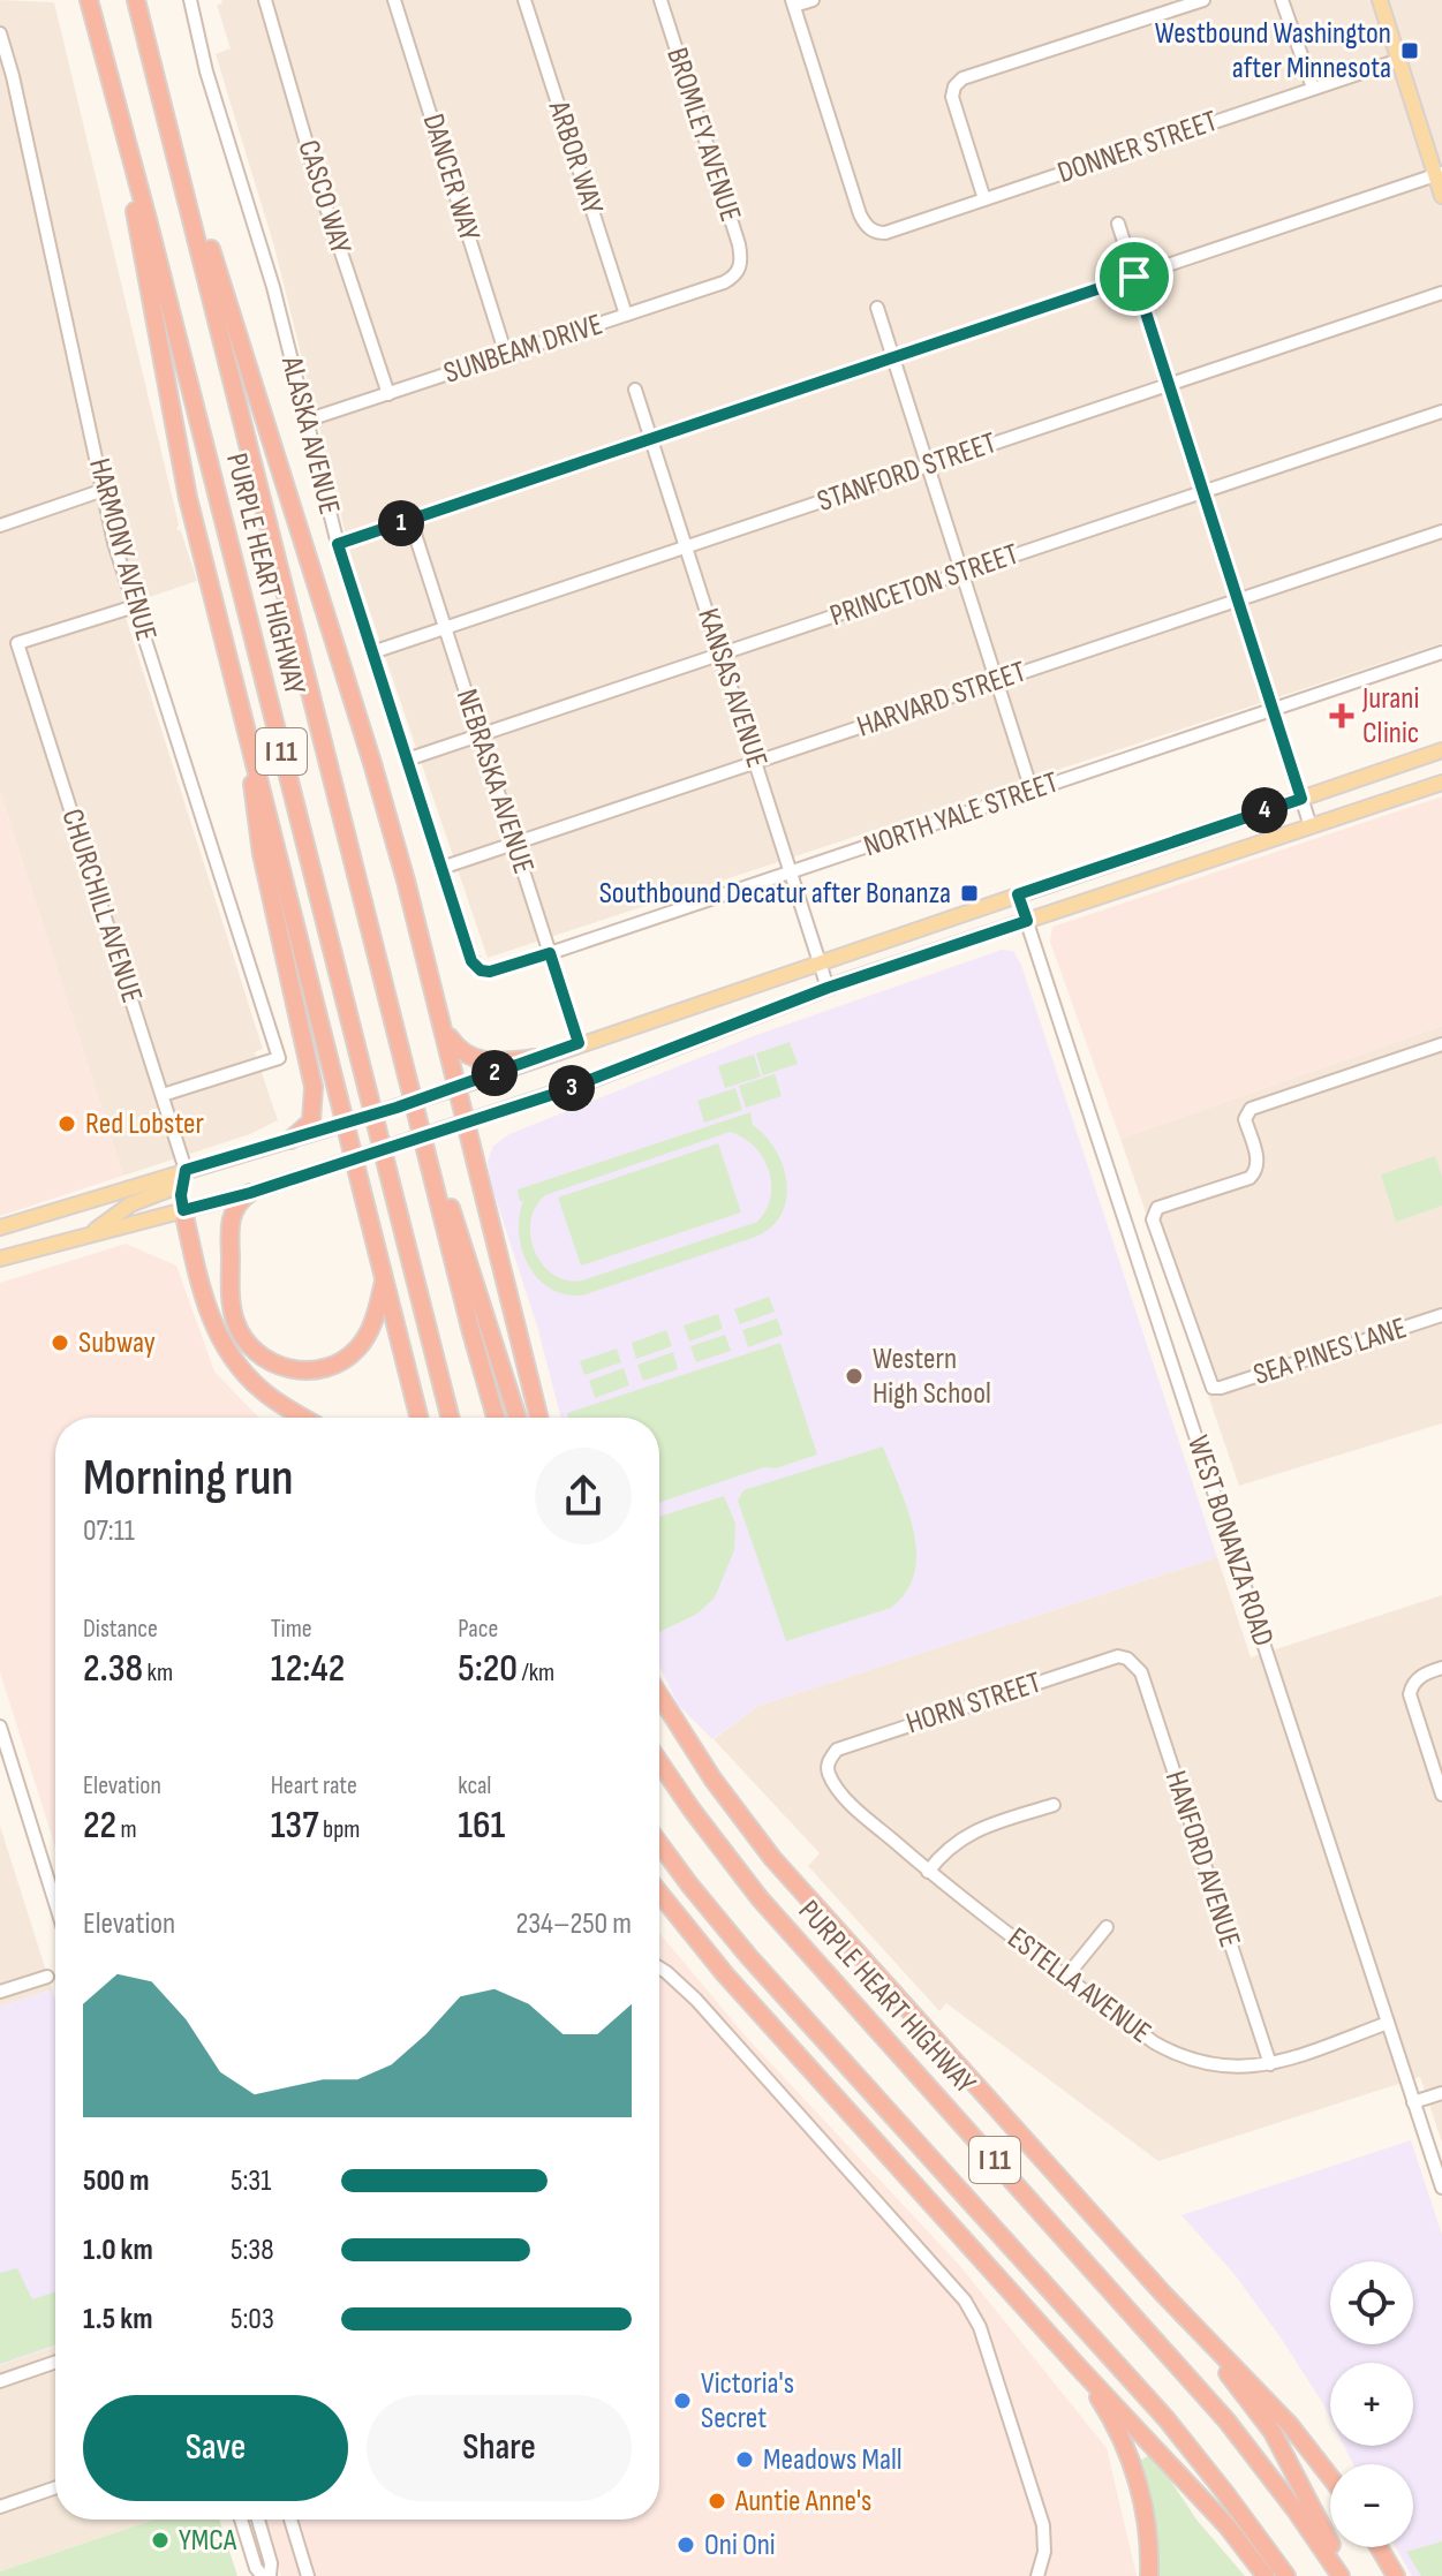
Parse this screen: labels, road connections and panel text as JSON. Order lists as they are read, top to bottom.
{
  "streets": {
    "highway": ["PURPLE HEART HIGHWAY", "I 11"],
    "street": [
      "BROMLEY AVENUE",
      "DONNER STREET",
      "ARBOR WAY",
      "DANCER WAY",
      "CASCO WAY",
      "SUNBEAM DRIVE",
      "ALASKA AVENUE",
      "STANFORD STREET",
      "HARMONY AVENUE",
      "PRINCETON STREET",
      "KANSAS AVENUE",
      "HARVARD STREET",
      "NEBRASKA AVENUE",
      "NORTH YALE STREET",
      "CHURCHILL AVENUE",
      "SEA PINES LANE",
      "WEST BONANZA ROAD",
      "HORN STREET",
      "HANFORD AVENUE",
      "ESTELLA AVENUE"
    ]
  },
  "crossings": [
    ["BROMLEY AVENUE", "SUNBEAM DRIVE"],
    ["ARBOR WAY", "SUNBEAM DRIVE"],
    ["DANCER WAY", "SUNBEAM DRIVE"],
    ["CASCO WAY", "SUNBEAM DRIVE"],
    ["SUNBEAM DRIVE", "ALASKA AVENUE"],
    ["ALASKA AVENUE", "STANFORD STREET"],
    ["ALASKA AVENUE", "PRINCETON STREET"],
    ["ALASKA AVENUE", "HARVARD STREET"],
    ["ALASKA AVENUE", "NORTH YALE STREET"],
    ["STANFORD STREET", "KANSAS AVENUE"],
    ["STANFORD STREET", "NEBRASKA AVENUE"],
    ["HARMONY AVENUE", "CHURCHILL AVENUE"],
    ["PRINCETON STREET", "KANSAS AVENUE"],
    ["PRINCETON STREET", "NEBRASKA AVENUE"],
    ["KANSAS AVENUE", "HARVARD STREET"],
    ["KANSAS AVENUE", "NORTH YALE STREET"],
    ["HARVARD STREET", "NEBRASKA AVENUE"],
    ["NEBRASKA AVENUE", "NORTH YALE STREET"],
    ["WEST BONANZA ROAD", "ESTELLA AVENUE"],
    ["HORN STREET", "HANFORD AVENUE"],
    ["HORN STREET", "ESTELLA AVENUE"],
    ["HANFORD AVENUE", "ESTELLA AVENUE"]
  ],
  "places": {
    "transit": ["Westbound Washington after Minnesota", "Southbound Decatur after Bonanza"],
    "health": ["Jurani Clinic"],
    "other": [
      "Red Lobster",
      "Subway",
      "Western High School",
      "Victoria's Secret",
      "Meadows Mall",
      "Auntie Anne's",
      "YMCA",
      "Oni Oni"
    ]
  },
  "page": {
    "pins": [
      "1",
      "4",
      "2",
      "3"
    ],
    "heading": ["Morning run", "07:11"],
    "stats": [
      ["Distance", "2.38 km"],
      ["Time", "12:42"],
      ["Pace", "5:20 /km"],
      ["Elevation", "22 m"],
      ["Heart rate", "137 bpm"],
      ["kcal", "161"]
    ],
    "chart": ["Elevation", "234–250 m"],
    "list": [
      {
        "name": "500 m",
        "note": "5:31"
      },
      {
        "name": "1.0 km",
        "note": "5:38"
      },
      {
        "name": "1.5 km",
        "note": "5:03"
      }
    ],
    "map_buttons": ["+", "−"],
    "buttons": ["Save", "Share"]
  }
}
